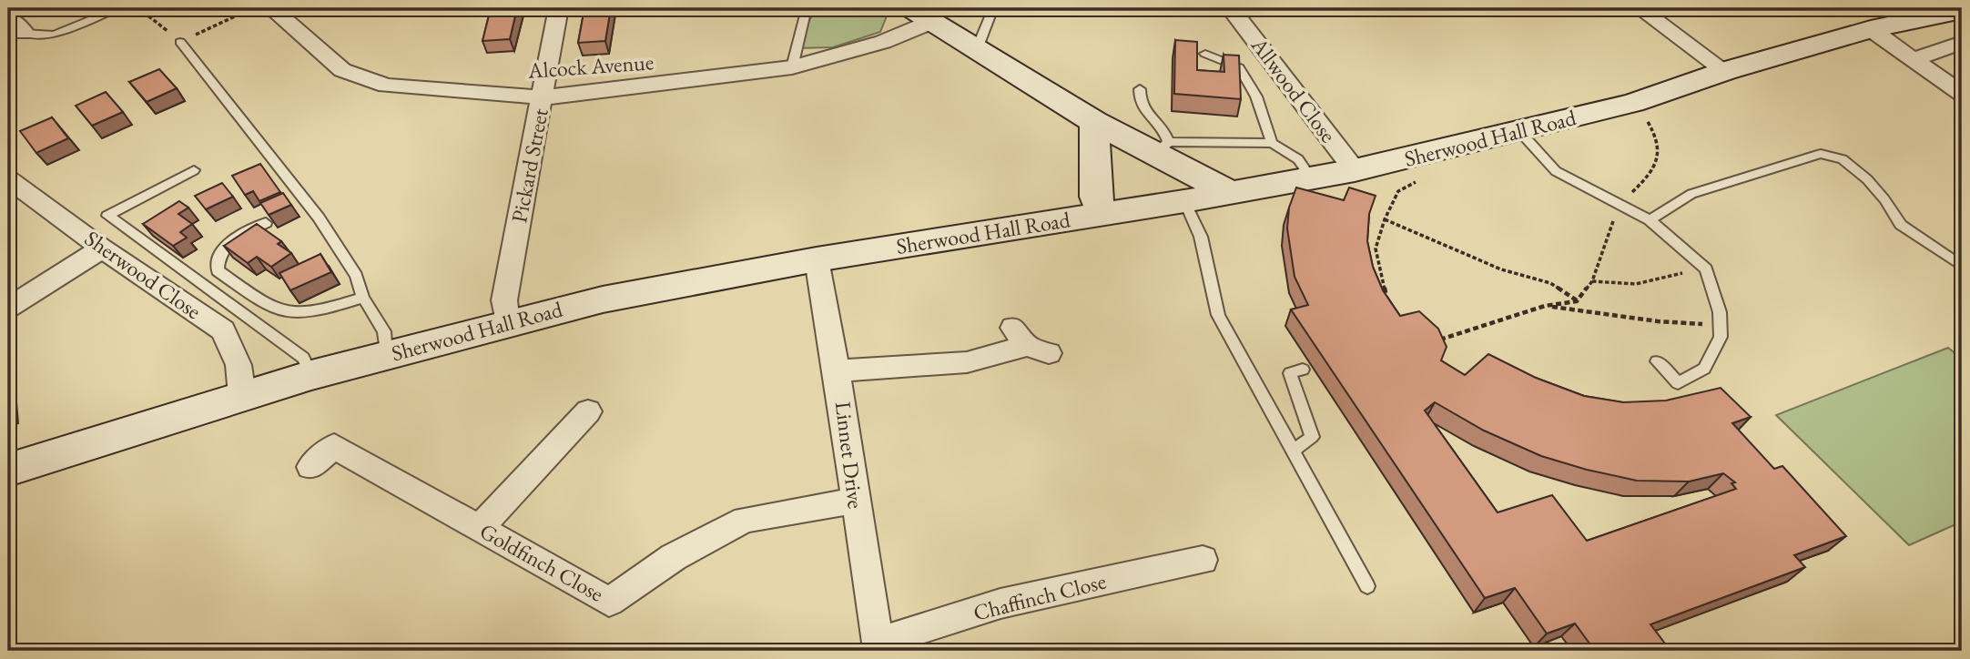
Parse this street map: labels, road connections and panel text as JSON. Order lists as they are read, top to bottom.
{
  "streets": {
    "main road": ["Sherwood Hall Road"],
    "street": [
      "Alcock Avenue",
      "Allwood Close",
      "Pickard Street",
      "Sherwood Close",
      "Linnet Drive",
      "Goldfinch Close",
      "Chaffinch Close"
    ]
  },
  "crossings": [
    ["Alcock Avenue", "Pickard Street"],
    ["Allwood Close", "Sherwood Hall Road"],
    ["Sherwood Hall Road", "Pickard Street"],
    ["Sherwood Hall Road", "Sherwood Close"],
    ["Sherwood Hall Road", "Linnet Drive"],
    ["Linnet Drive", "Goldfinch Close"],
    ["Linnet Drive", "Chaffinch Close"]
  ]
}
